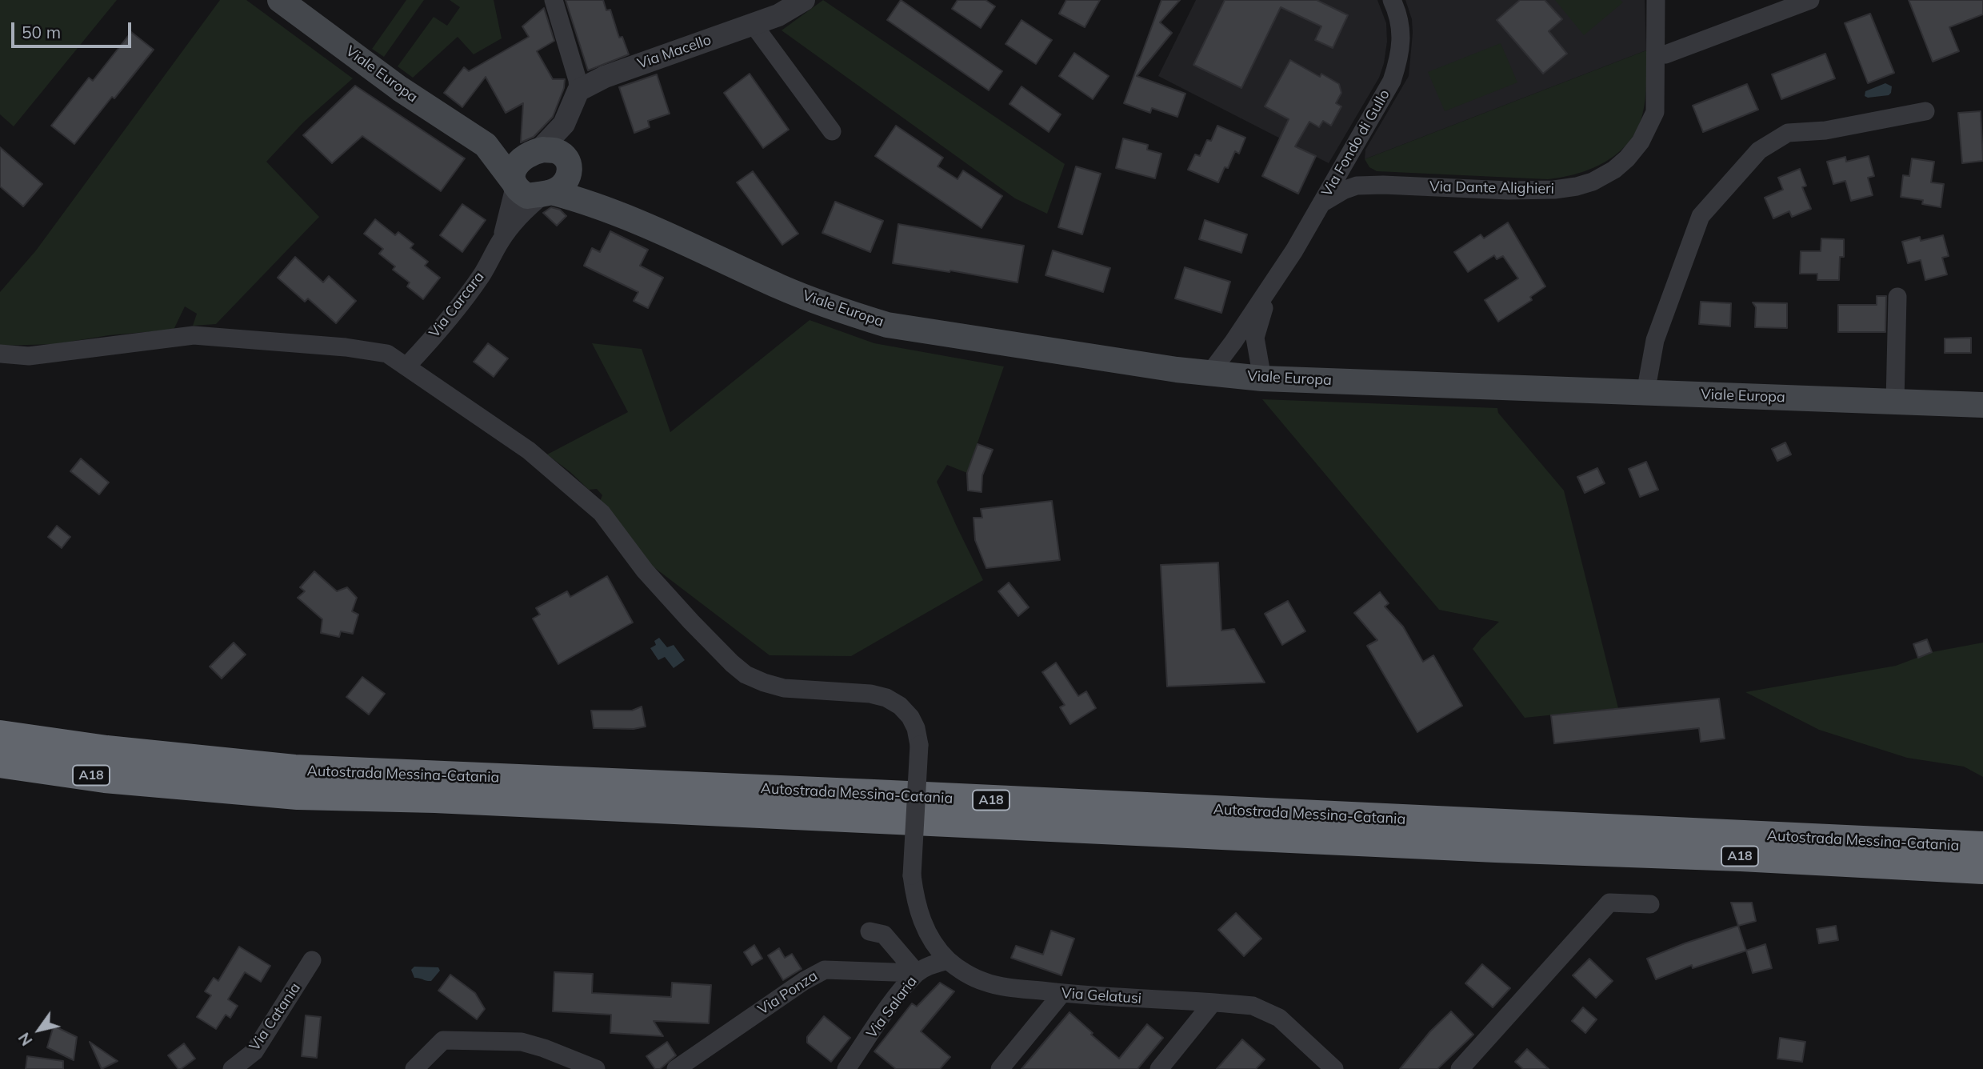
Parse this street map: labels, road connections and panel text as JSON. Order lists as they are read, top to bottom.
{
  "streets": {
    "highway": ["Autostrada Messina-Catania", "A18"],
    "main road": ["Viale Europa"],
    "street": [
      "Via Macello",
      "Via Fondo di Gullo",
      "Via Dante Alighieri",
      "Via Carcara",
      "Via Ponza",
      "Via Gelatusi",
      "Via Salaria",
      "Via Catania"
    ]
  },
  "crossings": [
    ["Via Fondo di Gullo", "Via Dante Alighieri"],
    ["Via Carcara", "Via Gelatusi"],
    ["Via Ponza", "Via Salaria"],
    ["Via Gelatusi", "Via Salaria"]
  ],
  "scale_bar": "50 m",
  "north": "bottom left"
}
